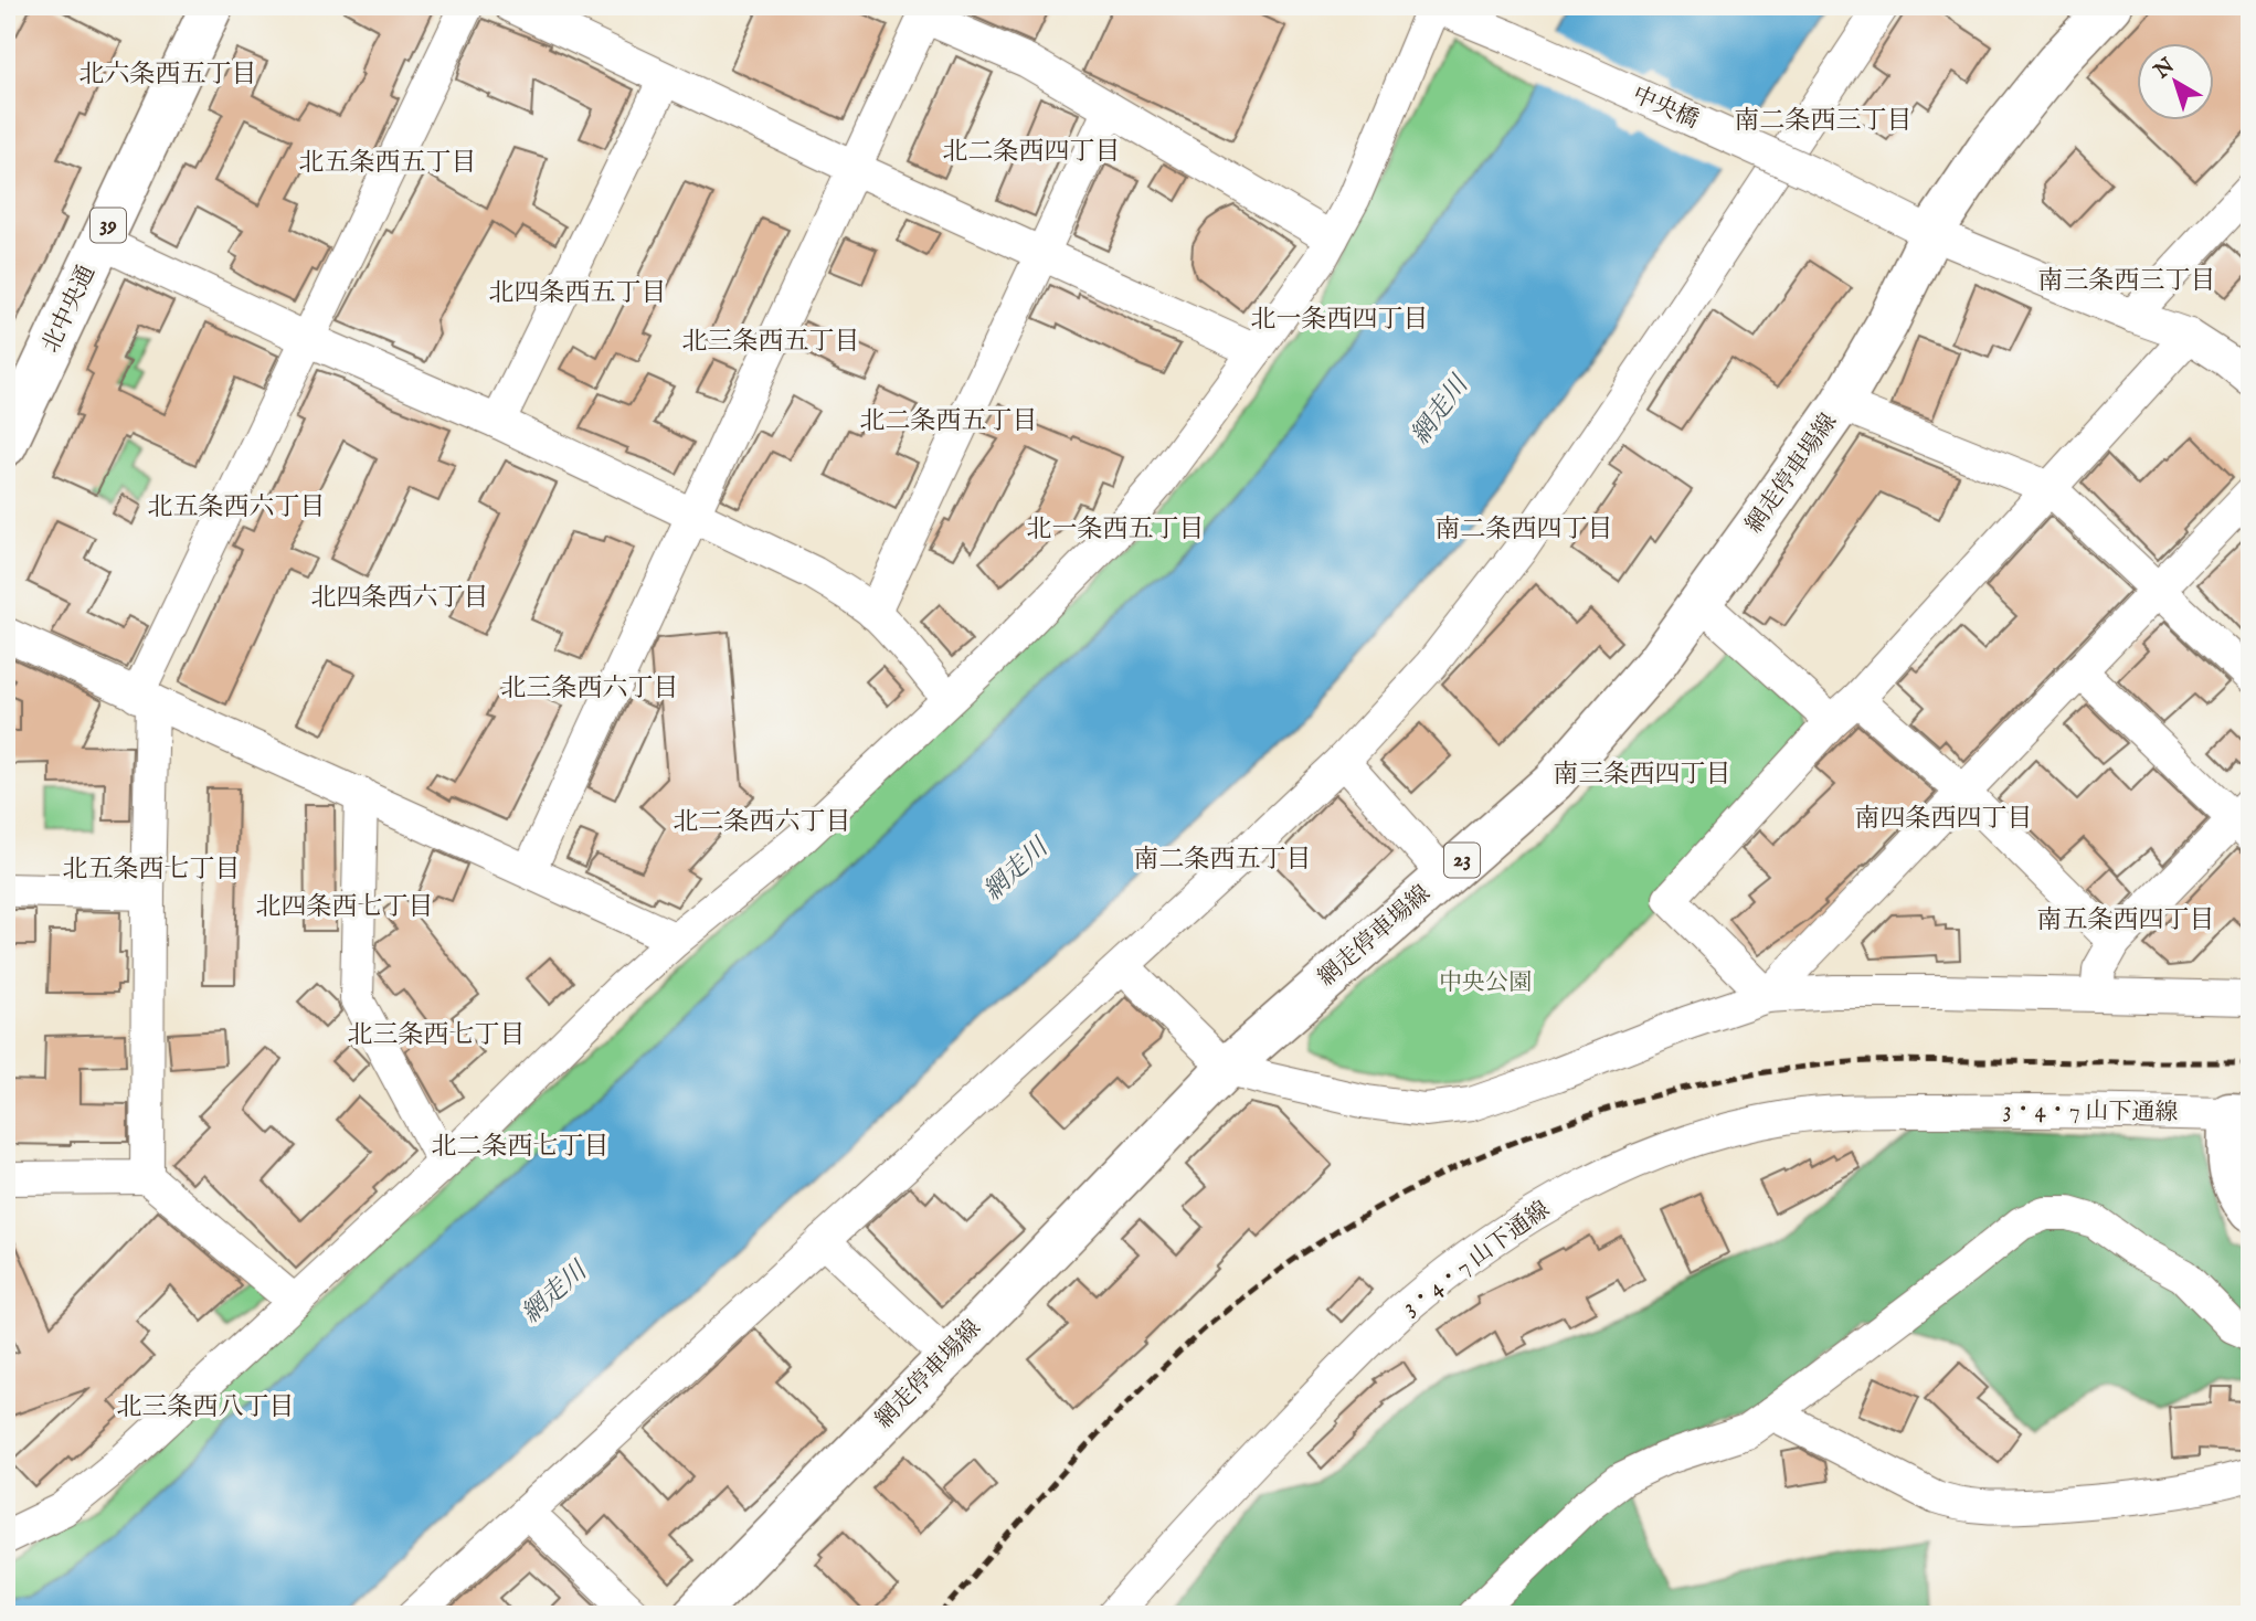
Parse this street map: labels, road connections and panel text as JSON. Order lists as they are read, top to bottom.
{
  "streets": {
    "main road": [
      "39",
      "北中央通",
      "網走停車場線",
      "23"
    ],
    "street": ["中央橋", "3・4・7 山下通線"]
  },
  "crossings": [
    ["中央橋", "網走停車場線"]
  ],
  "districts": [
    "北六条西五丁目",
    "南二条西三丁目",
    "北二条西四丁目",
    "北五条西五丁目",
    "南三条西三丁目",
    "北四条西五丁目",
    "北一条西四丁目",
    "北三条西五丁目",
    "北二条西五丁目",
    "北五条西六丁目",
    "北一条西五丁目",
    "南二条西四丁目",
    "北四条西六丁目",
    "北三条西六丁目",
    "南三条西四丁目",
    "南四条西四丁目",
    "北二条西六丁目",
    "南二条西五丁目",
    "北五条西七丁目",
    "北四条西七丁目",
    "南五条西四丁目",
    "北三条西七丁目",
    "北二条西七丁目",
    "北三条西八丁目"
  ],
  "water": ["網走川"],
  "parks": ["中央公園"],
  "north": "top left"
}
